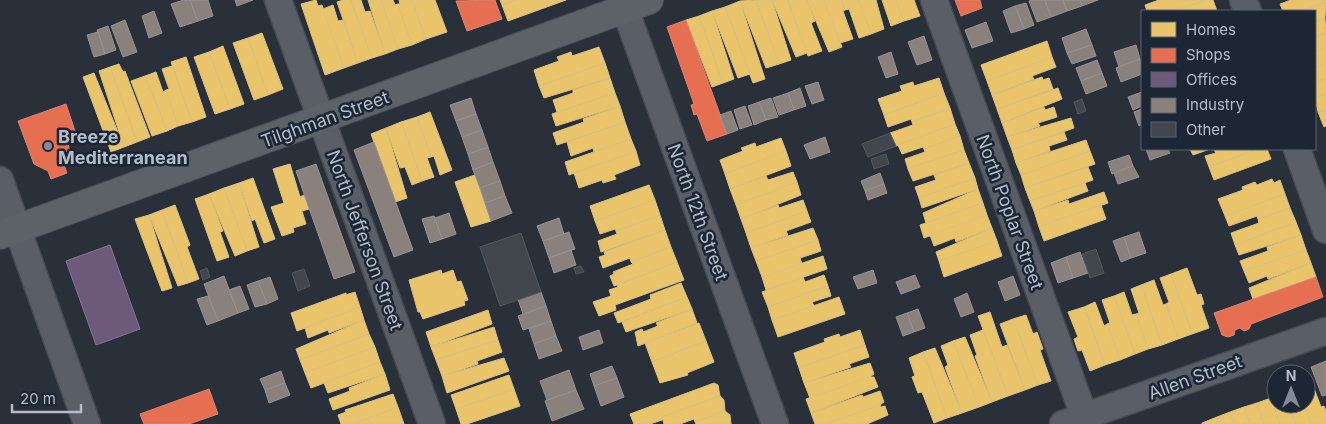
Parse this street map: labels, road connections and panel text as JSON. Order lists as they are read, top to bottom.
{
  "streets": {
    "main road": ["Tilghman Street"],
    "street": [
      "North 12th Street",
      "North Poplar Street",
      "North Jefferson Street",
      "Allen Street"
    ]
  },
  "crossings": [
    ["Tilghman Street", "North 12th Street"],
    ["Tilghman Street", "North Jefferson Street"],
    ["North Poplar Street", "Allen Street"]
  ],
  "places": ["Breeze Mediterranean"],
  "legend": [
    "Homes",
    "Shops",
    "Offices",
    "Industry",
    "Other"
  ],
  "scale_bar": "20 m",
  "north": "top"
}
